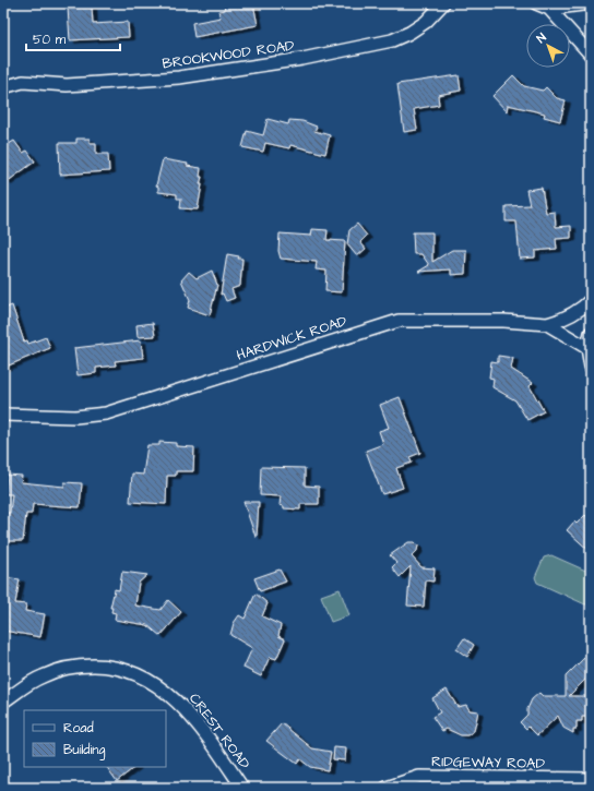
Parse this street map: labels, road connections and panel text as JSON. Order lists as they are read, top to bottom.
{
  "streets": {
    "street": [
      "BROOKWOOD ROAD",
      "HARDWICK ROAD",
      "CREST ROAD",
      "RIDGEWAY ROAD"
    ]
  },
  "legend": ["Road", "Building"],
  "scale_bar": "50 m",
  "north": "top left"
}
